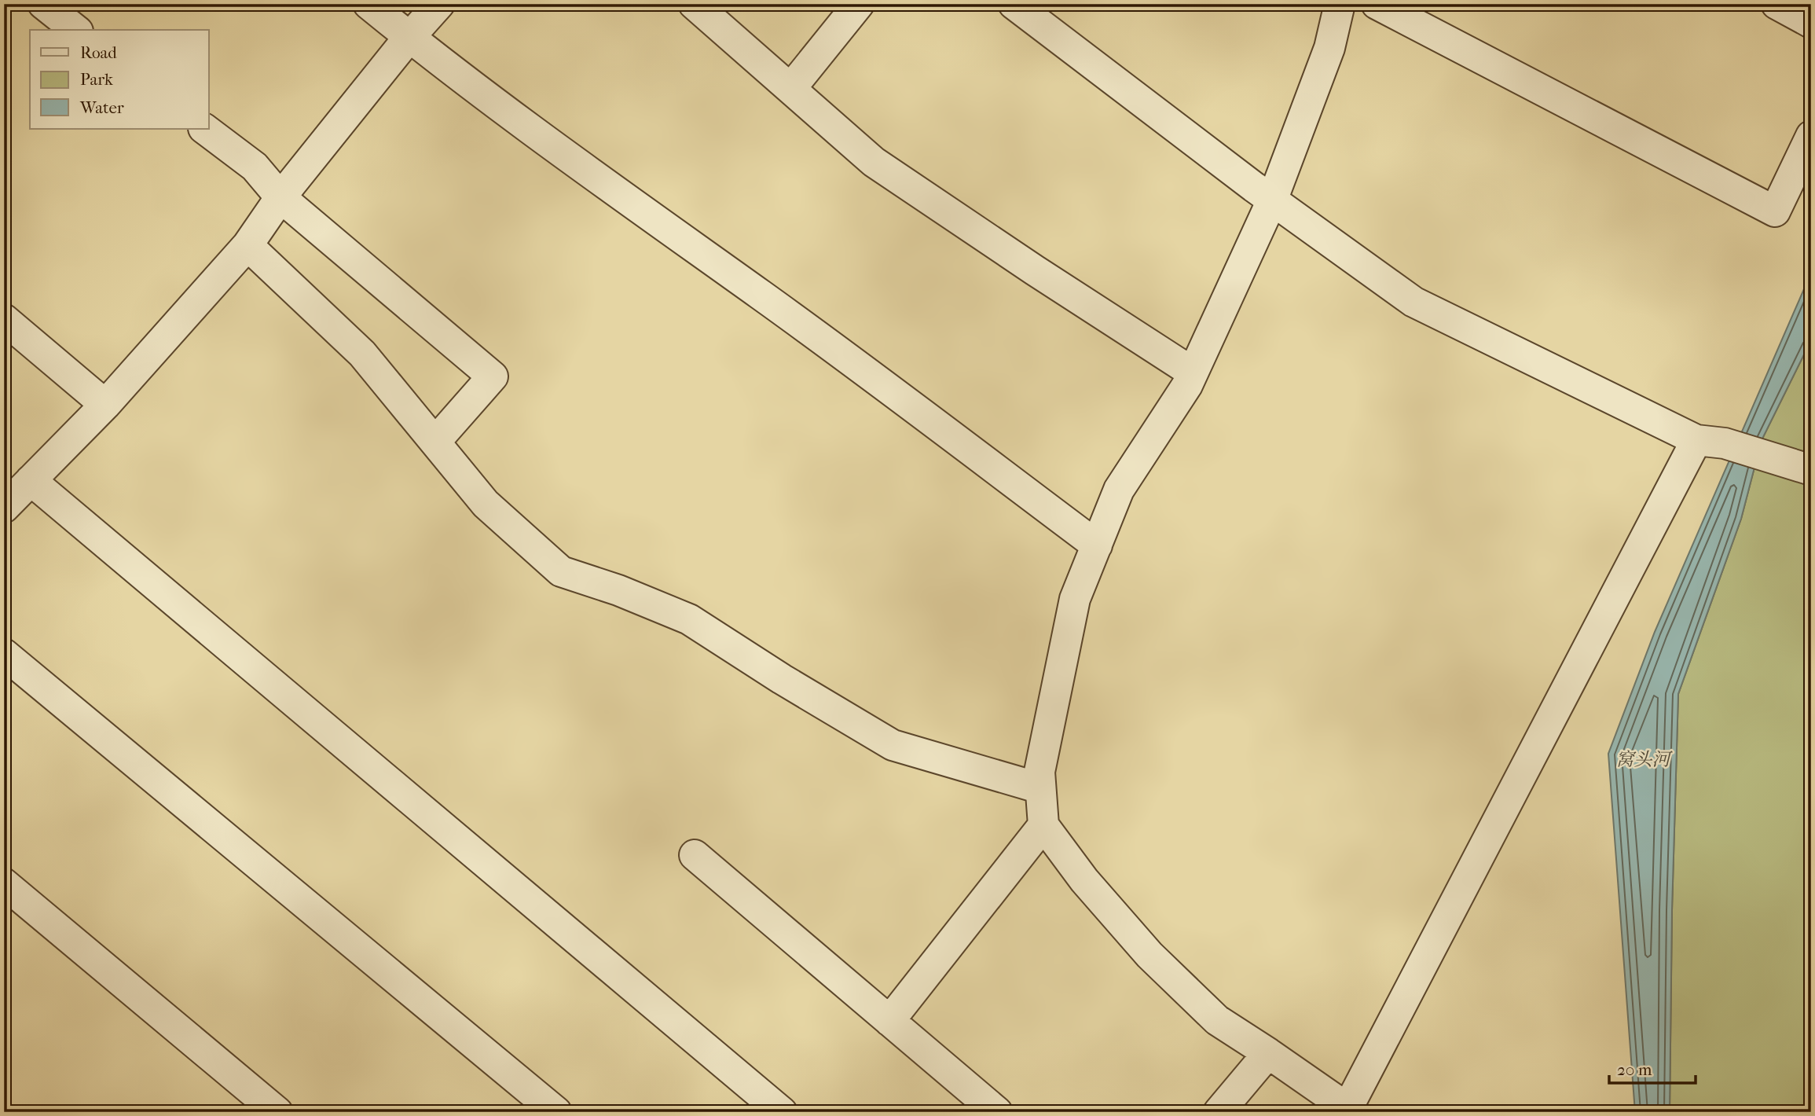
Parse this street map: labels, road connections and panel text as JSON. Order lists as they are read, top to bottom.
{
  "water": ["窝头河"],
  "legend": ["Road", "Park", "Water"],
  "scale_bar": "20 m"
}
